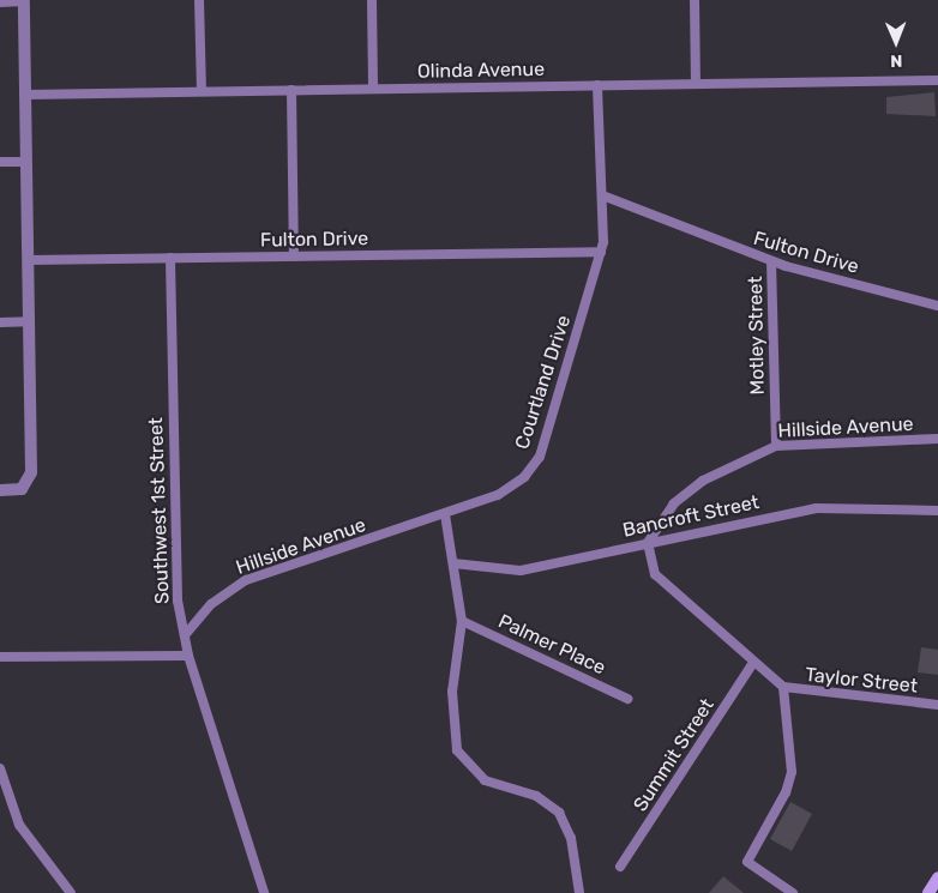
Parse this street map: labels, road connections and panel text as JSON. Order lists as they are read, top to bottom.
{
  "streets": {
    "street": [
      "Olinda Avenue",
      "Fulton Drive",
      "Motley Street",
      "Courtland Drive",
      "Hillside Avenue",
      "Southwest 1st Street",
      "Bancroft Street",
      "Palmer Place",
      "Taylor Street",
      "Summit Street"
    ]
  },
  "crossings": [
    ["Olinda Avenue", "Courtland Drive"],
    ["Fulton Drive", "Motley Street"],
    ["Fulton Drive", "Courtland Drive"],
    ["Fulton Drive", "Southwest 1st Street"],
    ["Motley Street", "Hillside Avenue"],
    ["Courtland Drive", "Hillside Avenue"],
    ["Hillside Avenue", "Southwest 1st Street"],
    ["Hillside Avenue", "Bancroft Street"],
    ["Hillside Avenue", "Taylor Street"],
    ["Bancroft Street", "Taylor Street"],
    ["Taylor Street", "Summit Street"]
  ],
  "north": "bottom"
}
